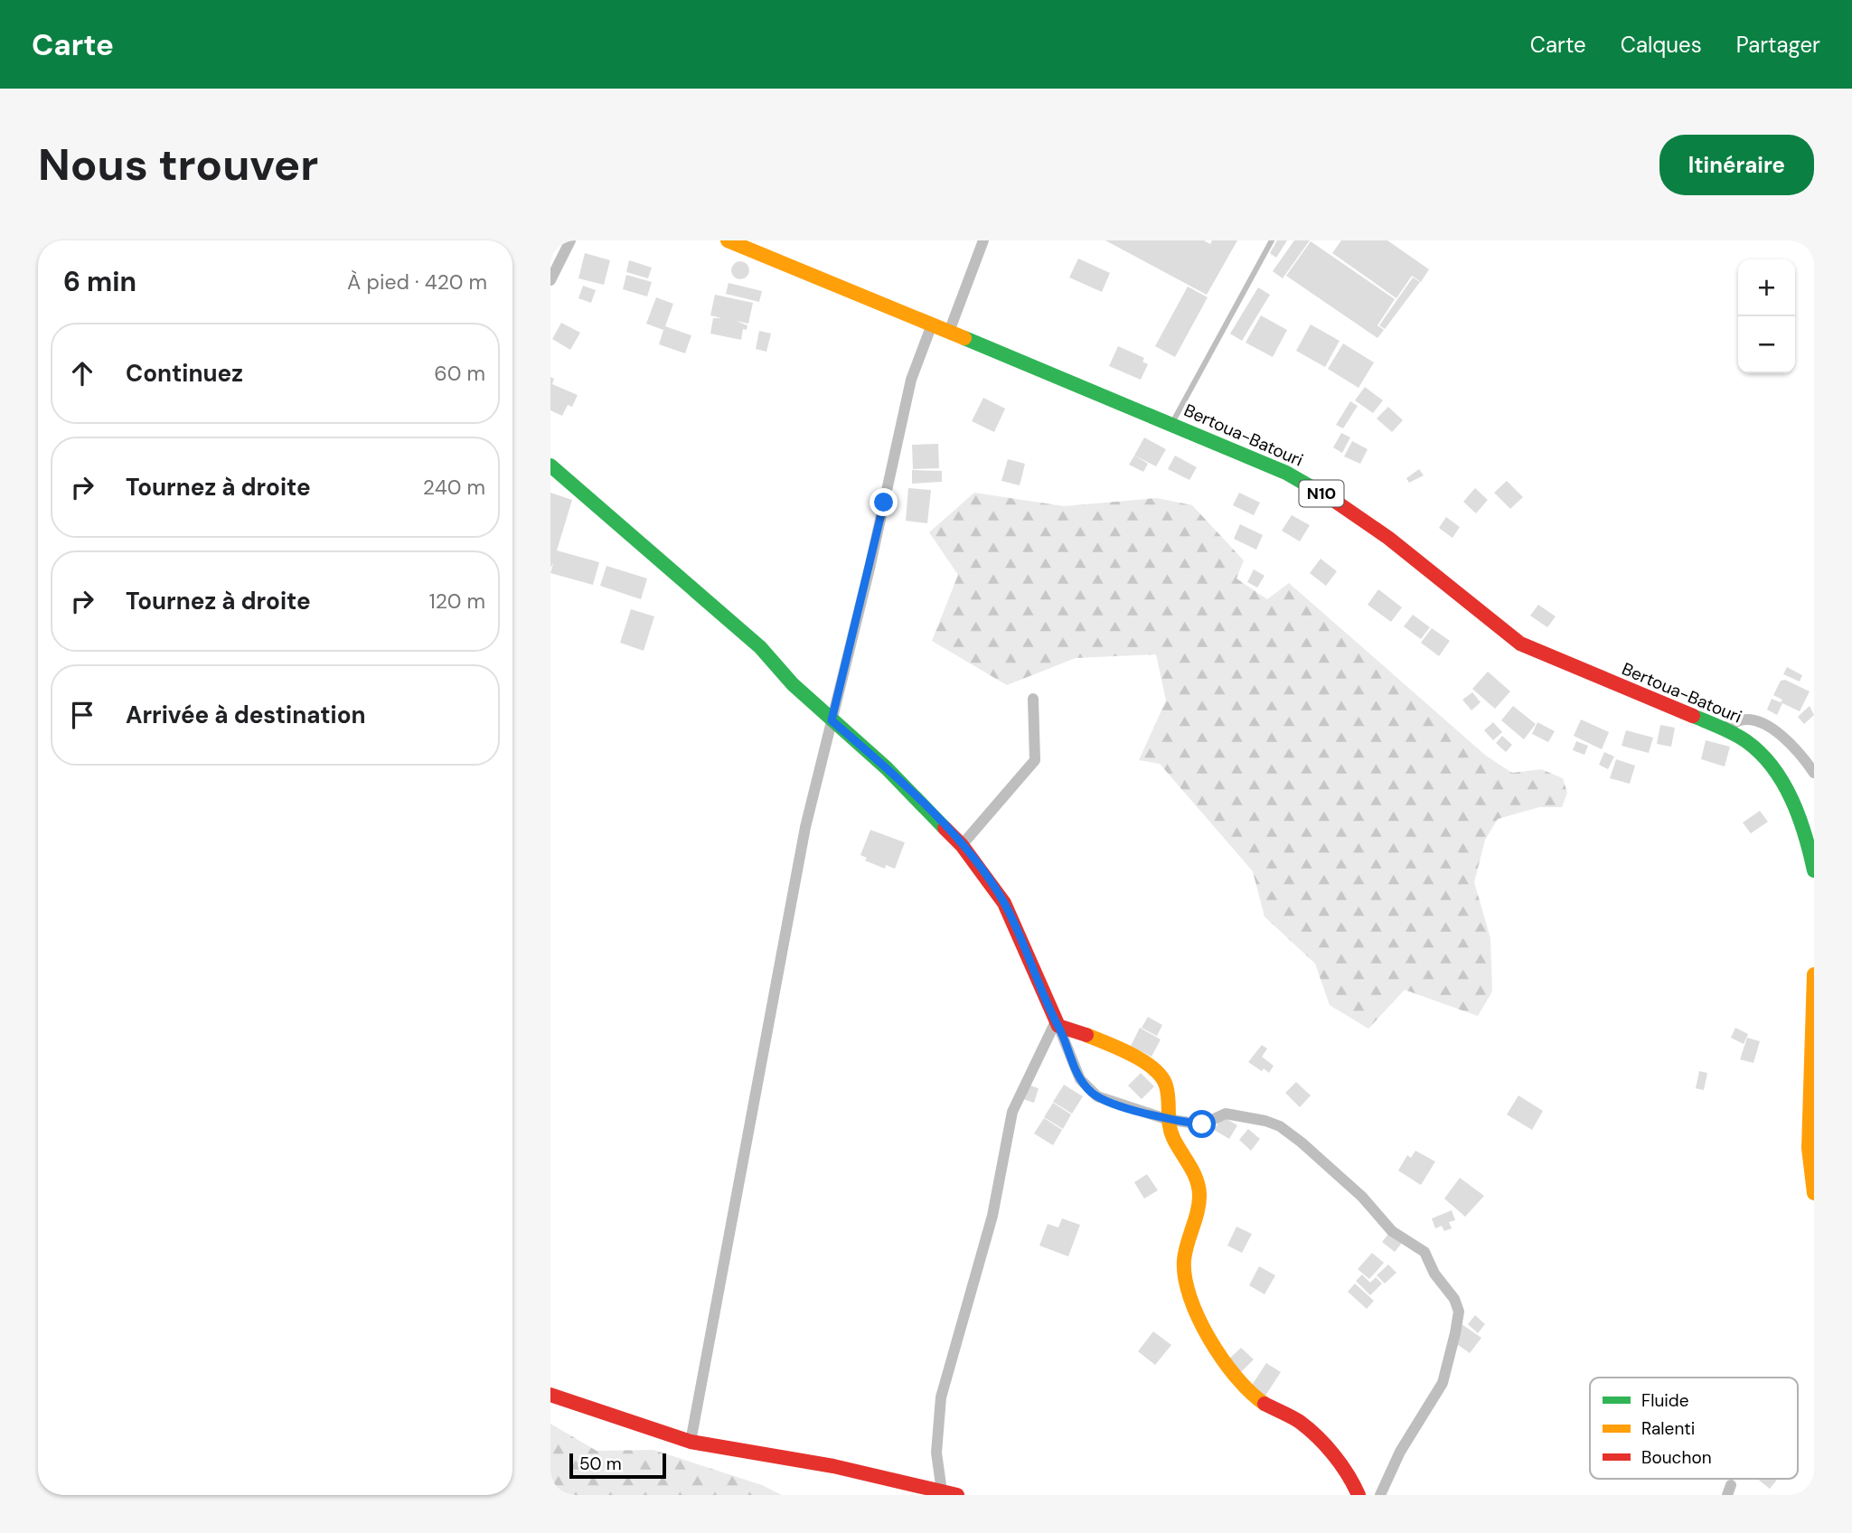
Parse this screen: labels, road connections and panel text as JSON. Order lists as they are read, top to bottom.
{
  "streets": {
    "main road": ["Bertoua-Batouri", "N10"]
  },
  "legend": ["Fluide", "Ralenti", "Bouchon"],
  "scale_bar": "50 m",
  "page": {
    "header": "Carte",
    "nav": ["Carte", "Calques", "Partager"],
    "buttons": "Itinéraire",
    "title": "Nous trouver",
    "heading": ["6 min", "À pied · 420 m"],
    "map_buttons": ["+", "−"],
    "list": [
      ["Continuez", "60 m"],
      ["Tournez à droite", "240 m"],
      ["Tournez à droite", "120 m"],
      "Arrivée à destination"
    ],
    "scale": "50 m"
  }
}
